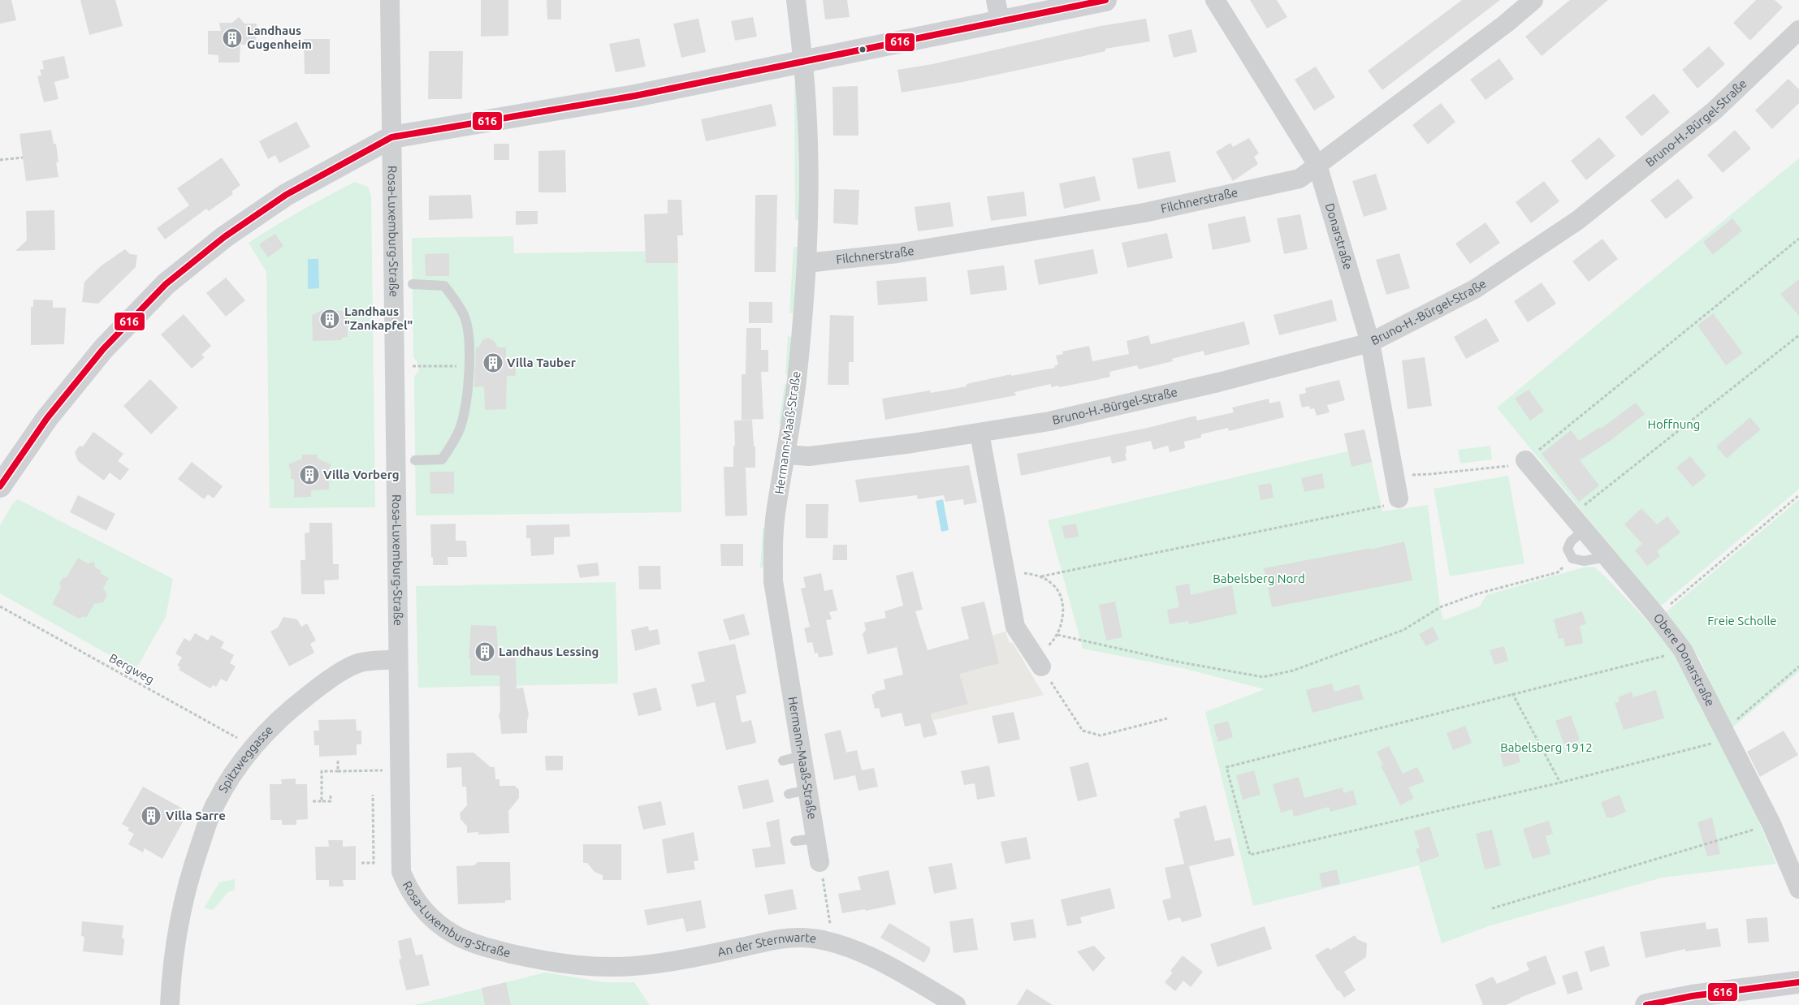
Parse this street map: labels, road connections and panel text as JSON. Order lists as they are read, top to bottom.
{
  "streets": {
    "street": [
      "Bruno-H.-Bürgel-Straße",
      "Filchnerstraße",
      "Rosa-Luxemburg-Straße",
      "Donarstraße",
      "Hermann-Maaß-Straße",
      "Obere Donarstraße",
      "Spitzweggasse",
      "An der Sternwarte"
    ],
    "path": ["Bergweg"]
  },
  "crossings": [
    ["Bruno-H.-Bürgel-Straße", "Donarstraße"],
    ["Bruno-H.-Bürgel-Straße", "Hermann-Maaß-Straße"],
    ["Filchnerstraße", "Donarstraße"],
    ["Filchnerstraße", "Hermann-Maaß-Straße"],
    ["Rosa-Luxemburg-Straße", "Spitzweggasse"],
    ["Rosa-Luxemburg-Straße", "An der Sternwarte"],
    ["Bergweg", "Spitzweggasse"]
  ],
  "parks": [
    "Hoffnung",
    "Babelsberg Nord",
    "Freie Scholle",
    "Babelsberg 1912"
  ],
  "places": {
    "building": [
      "Landhaus Gugenheim",
      "Landhaus \"Zankapfel\"",
      "Villa Tauber",
      "Villa Vorberg",
      "Landhaus Lessing",
      "Villa Sarre"
    ]
  },
  "lines": ["transit line 616"]
}
